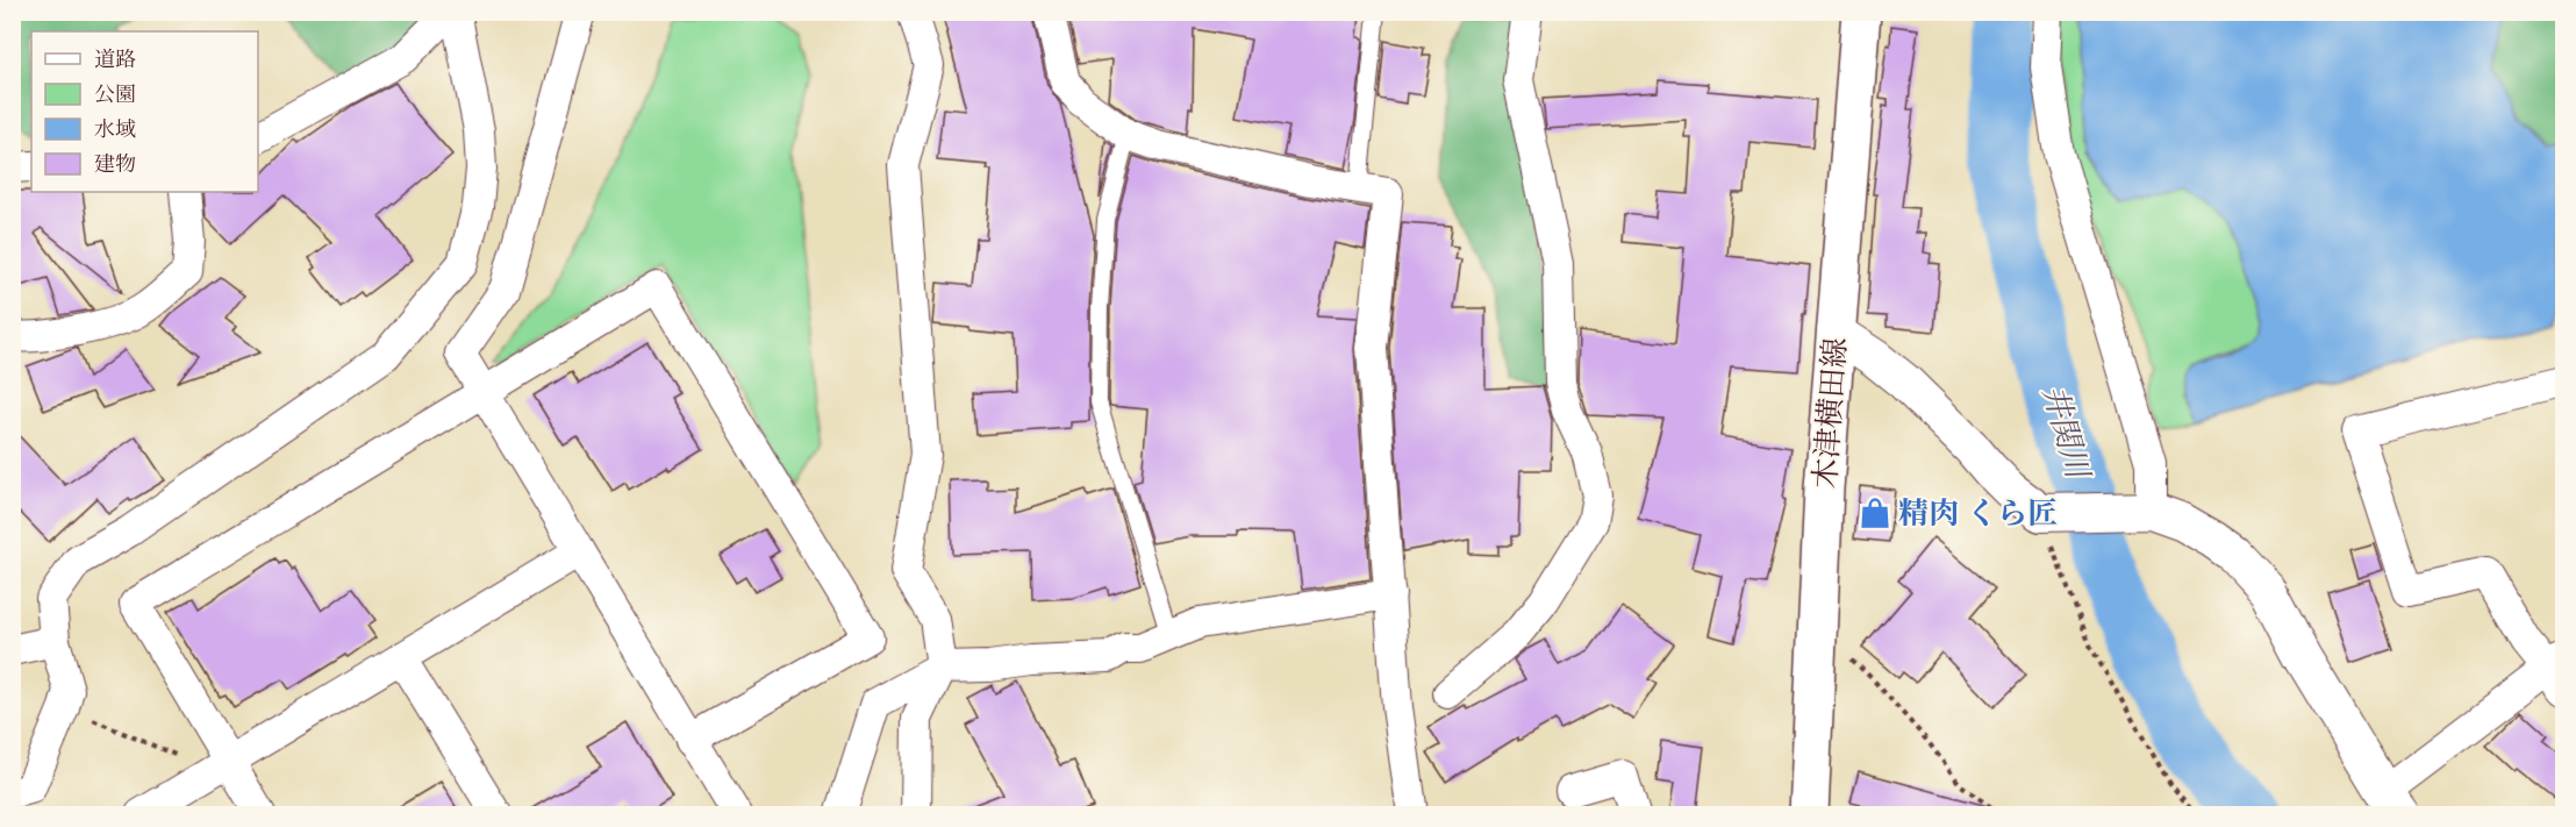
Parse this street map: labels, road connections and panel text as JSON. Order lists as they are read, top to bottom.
{
  "streets": {
    "main road": ["木津横田線"]
  },
  "water": ["井関川"],
  "places": {
    "shop": ["精肉 くら匠"]
  },
  "legend": [
    "道路",
    "公園",
    "水域",
    "建物"
  ]
}
